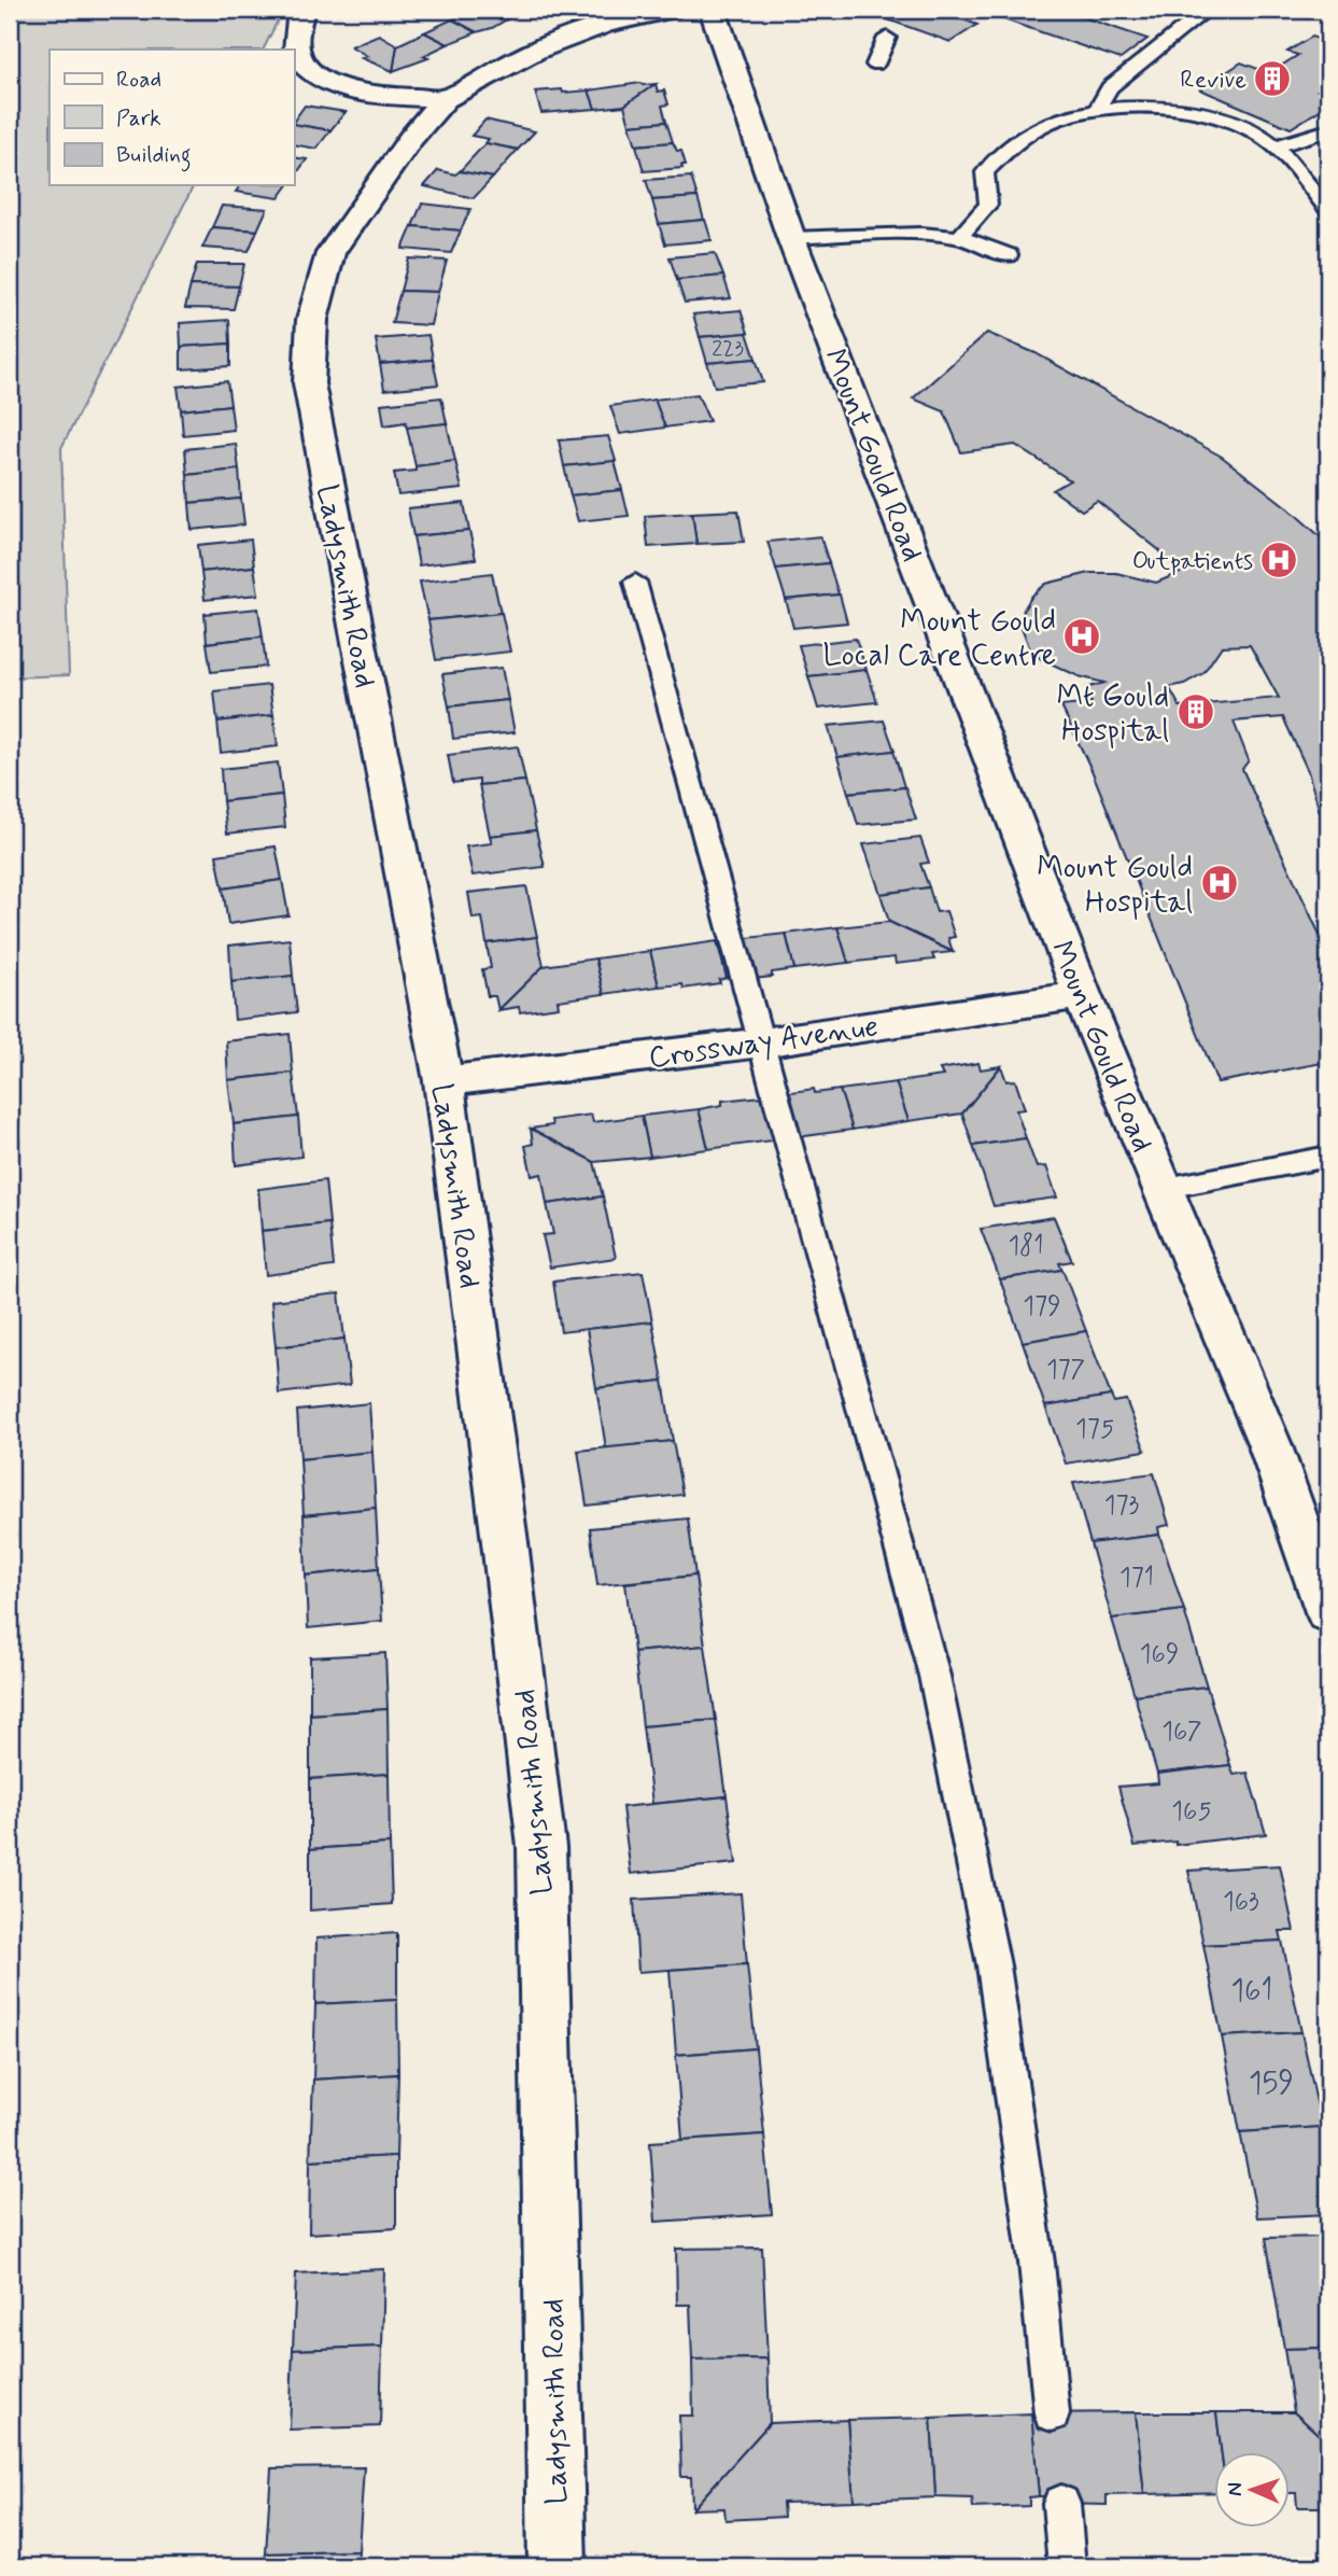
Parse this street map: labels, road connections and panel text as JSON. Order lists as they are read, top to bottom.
{
  "streets": {
    "street": ["Mount Gould Road", "Ladysmith Road", "Crossway Avenue"]
  },
  "crossings": [
    ["Mount Gould Road", "Crossway Avenue"],
    ["Ladysmith Road", "Crossway Avenue"]
  ],
  "places": {
    "building": ["Revive", "Mt Gould Hospital"],
    "hospital": ["Outpatients", "Mount Gould Local Care Centre", "Mount Gould Hospital"]
  },
  "house_numbers": [
    "223",
    "181",
    "179",
    "177",
    "175",
    "173",
    "171",
    "169",
    "167",
    "165",
    "163",
    "161",
    "159"
  ],
  "legend": ["Road", "Park", "Building"],
  "north": "left"
}
